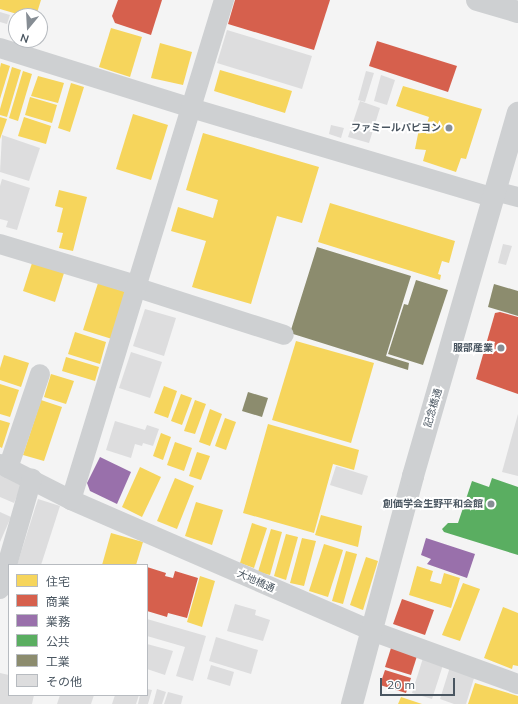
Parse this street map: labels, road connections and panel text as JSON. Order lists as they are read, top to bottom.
{
  "streets": {
    "street": ["記念橋通", "大地橋通"]
  },
  "crossings": [
    ["記念橋通", "大地橋通"]
  ],
  "places": ["ファミールパピヨン", "服部産業", "創価学会生野平和会館"],
  "legend": [
    "住宅",
    "商業",
    "業務",
    "公共",
    "工業",
    "その他"
  ],
  "scale_bar": "20 m",
  "north": "bottom"
}
